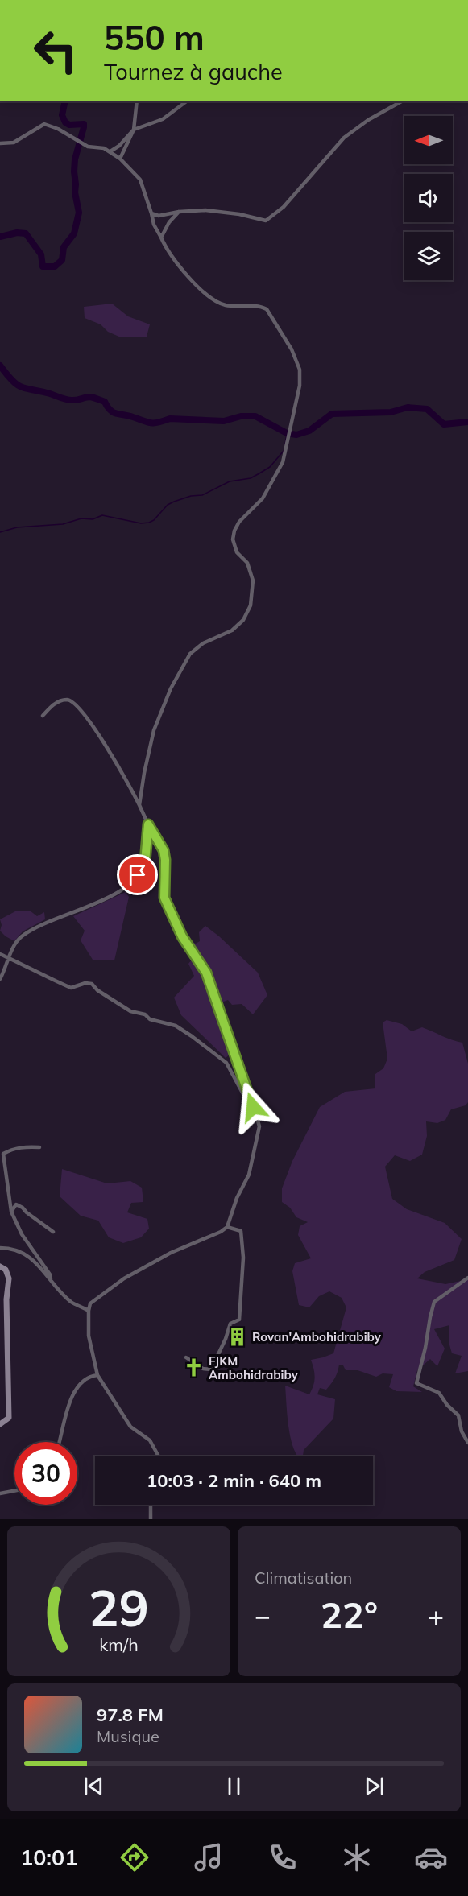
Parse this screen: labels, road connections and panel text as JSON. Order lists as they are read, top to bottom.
{
  "places": {
    "building": ["Rovan'Ambohidrabiby"],
    "church": ["FJKM Ambohidrabiby"]
  },
  "north": "left",
  "page": {
    "turn": ["550 m", "Tournez à gauche"],
    "limit": "30",
    "trip": "10:03 · 2 min · 640 m",
    "tile": "Climatisation",
    "heat": ["−", "22°", "+"],
    "song": ["97.8 FM", "Musique"],
    "tabs": "10:01",
    "gauge": ["29", "km/h"]
  }
}
